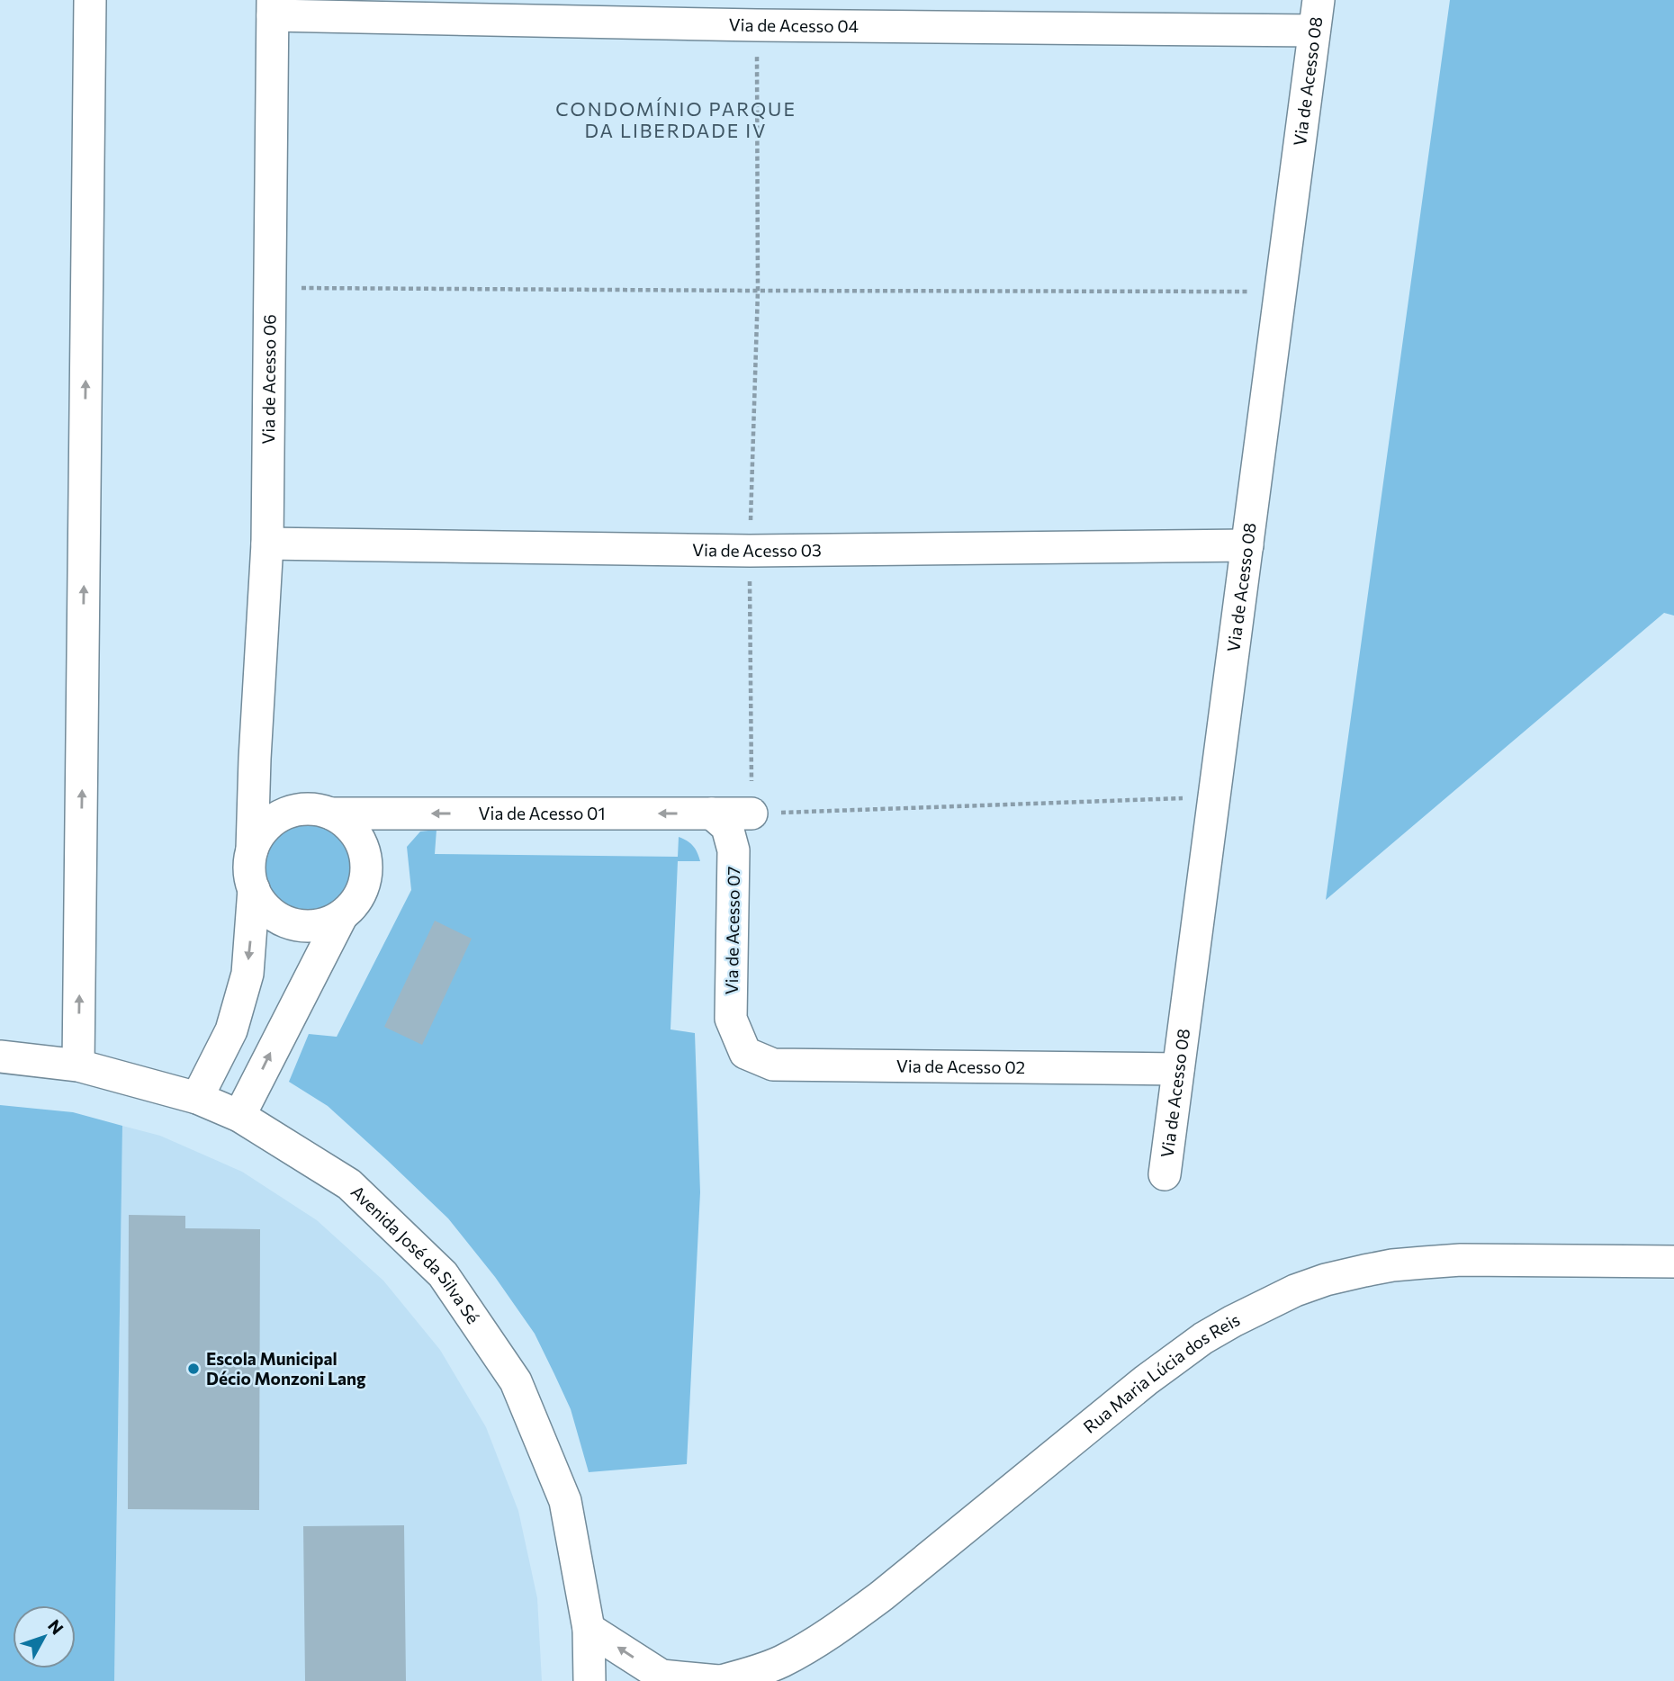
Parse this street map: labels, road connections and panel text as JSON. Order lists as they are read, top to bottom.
{
  "streets": {
    "street": [
      "Via de Acesso 04",
      "Via de Acesso 08",
      "Via de Acesso 06",
      "Via de Acesso 03",
      "Via de Acesso 01",
      "Via de Acesso 07",
      "Via de Acesso 02",
      "Avenida José da Silva Sé",
      "Rua Maria Lúcia dos Reis"
    ]
  },
  "crossings": [
    ["Via de Acesso 04", "Via de Acesso 08"],
    ["Via de Acesso 04", "Via de Acesso 06"],
    ["Via de Acesso 08", "Via de Acesso 03"],
    ["Via de Acesso 08", "Via de Acesso 02"],
    ["Via de Acesso 06", "Via de Acesso 03"],
    ["Via de Acesso 06", "Via de Acesso 01"],
    ["Via de Acesso 01", "Via de Acesso 07"],
    ["Via de Acesso 07", "Via de Acesso 02"],
    ["Avenida José da Silva Sé", "Rua Maria Lúcia dos Reis"]
  ],
  "one_way": ["Via de Acesso 01"],
  "districts": ["CONDOMÍNIO PARQUE DA LIBERDADE IV"],
  "places": ["Escola Municipal Décio Monzoni Lang"],
  "north": "top right"
}
